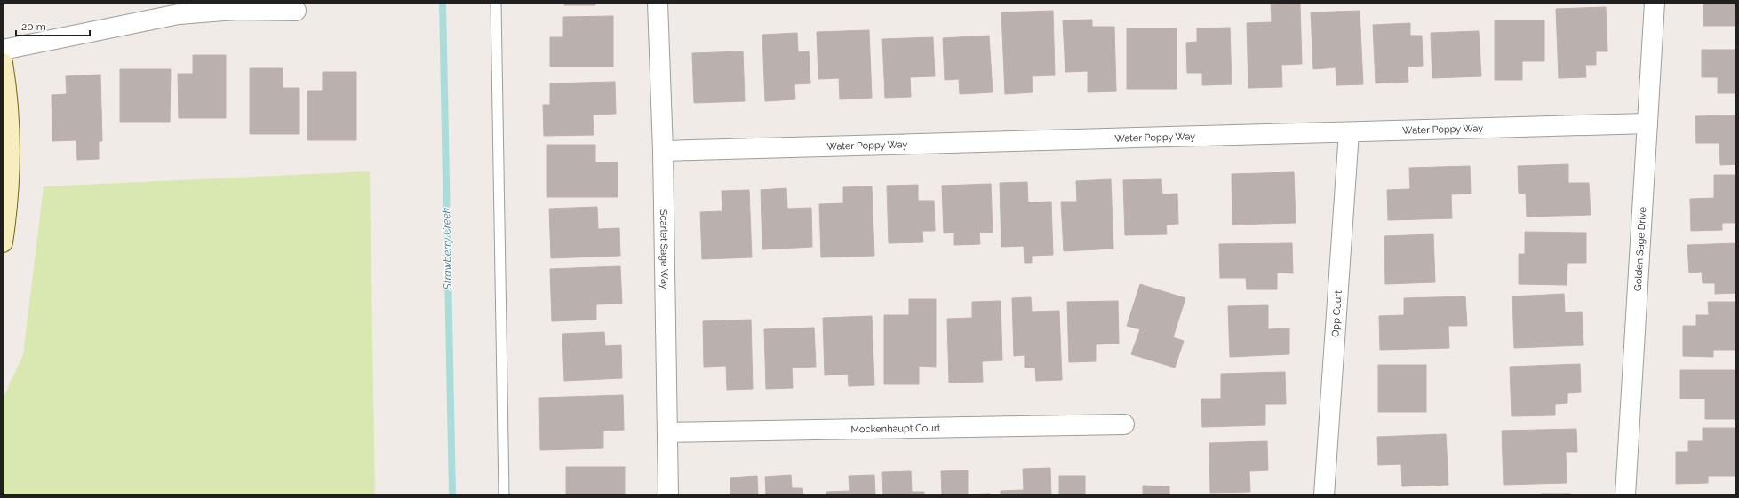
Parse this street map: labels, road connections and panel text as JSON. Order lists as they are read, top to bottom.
{
  "streets": {
    "street": [
      "Water Poppy Way",
      "Scarlet Sage Way",
      "Golden Sage Drive",
      "Opp Court",
      "Mockenhaupt Court"
    ]
  },
  "crossings": [
    ["Water Poppy Way", "Scarlet Sage Way"],
    ["Water Poppy Way", "Golden Sage Drive"],
    ["Water Poppy Way", "Opp Court"],
    ["Scarlet Sage Way", "Mockenhaupt Court"]
  ],
  "water": ["Strawberry Creek"],
  "scale_bar": "20 m"
}
